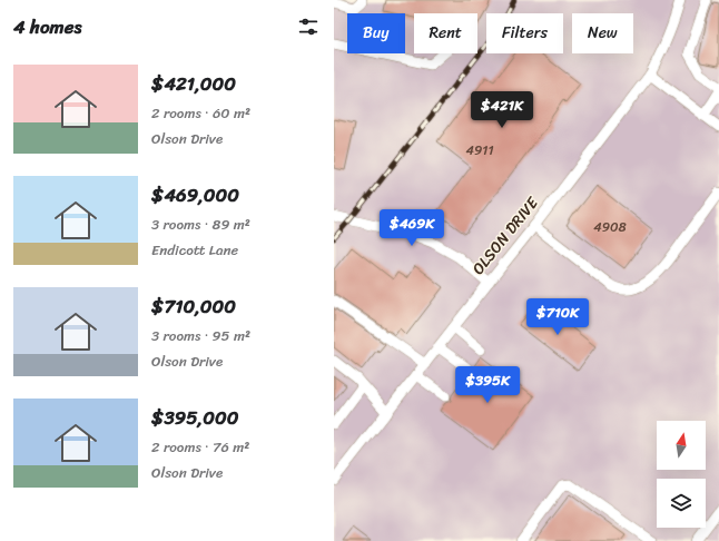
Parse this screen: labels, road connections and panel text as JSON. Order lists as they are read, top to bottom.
{
  "streets": {
    "street": ["OLSON DRIVE"]
  },
  "house_numbers": ["4911", "4908"],
  "north": "top",
  "page": {
    "heading": "4 homes",
    "chip": [
      "Buy",
      "Rent",
      "Filters",
      "New"
    ],
    "list": [
      {
        "name": "$421,000",
        "note": "2 rooms · 60 m² · Olson Drive"
      },
      {
        "name": "$469,000",
        "note": "3 rooms · 89 m² · Endicott Lane"
      },
      {
        "name": "$710,000",
        "note": "3 rooms · 95 m² · Olson Drive"
      },
      {
        "name": "$395,000",
        "note": "2 rooms · 76 m² · Olson Drive"
      }
    ],
    "price": [
      "$421K",
      "$469K",
      "$710K",
      "$395K"
    ]
  }
}
